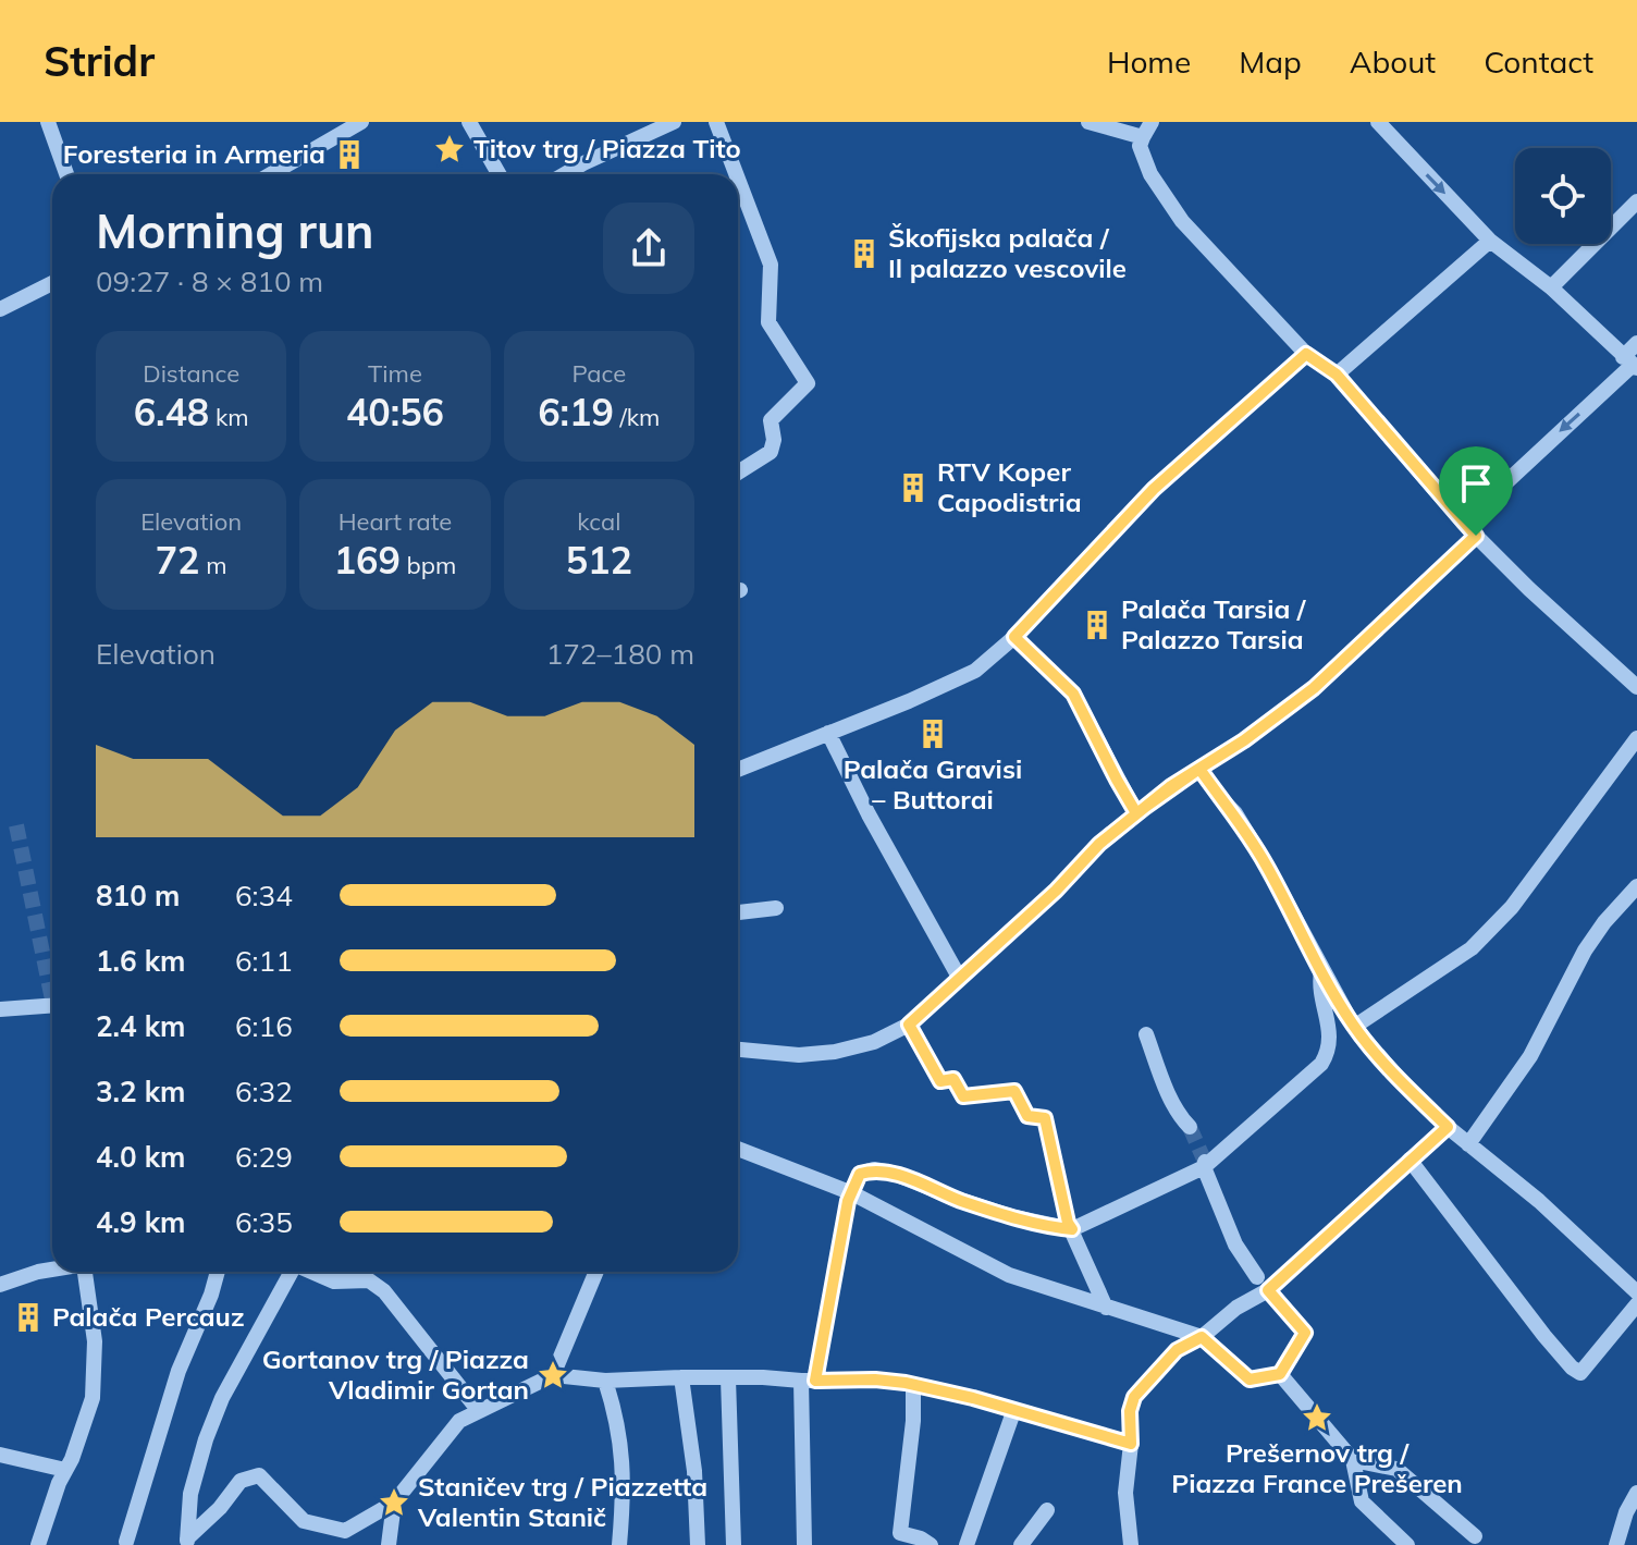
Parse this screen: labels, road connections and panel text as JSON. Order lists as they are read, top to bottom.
{
  "places": {
    "place": [
      "Titov trg / Piazza Tito",
      "Gortanov trg / Piazza Vladimir Gortan",
      "Prešernov trg / Piazza France Prešeren",
      "Staničev trg / Piazzetta Valentin Stanič"
    ],
    "building": [
      "Foresteria in Armeria",
      "Škofijska palača / Il palazzo vescovile",
      "RTV Koper Capodistria",
      "Palača Tarsia / Palazzo Tarsia",
      "Palača Gravisi – Buttorai",
      "Palača Percauz"
    ]
  },
  "page": {
    "header": "Stridr",
    "nav": [
      "Home",
      "Map",
      "About",
      "Contact"
    ],
    "heading": ["Morning run", "09:27 · 8 × 810 m"],
    "stats": [
      ["Distance", "6.48 km"],
      ["Time", "40:56"],
      ["Pace", "6:19 /km"],
      ["Elevation", "72 m"],
      ["Heart rate", "169 bpm"],
      ["kcal", "512"]
    ],
    "chart": ["Elevation", "172–180 m"],
    "list": [
      {
        "name": "810 m",
        "note": "6:34"
      },
      {
        "name": "1.6 km",
        "note": "6:11"
      },
      {
        "name": "2.4 km",
        "note": "6:16"
      },
      {
        "name": "3.2 km",
        "note": "6:32"
      },
      {
        "name": "4.0 km",
        "note": "6:29"
      },
      {
        "name": "4.9 km",
        "note": "6:35"
      }
    ]
  }
}
